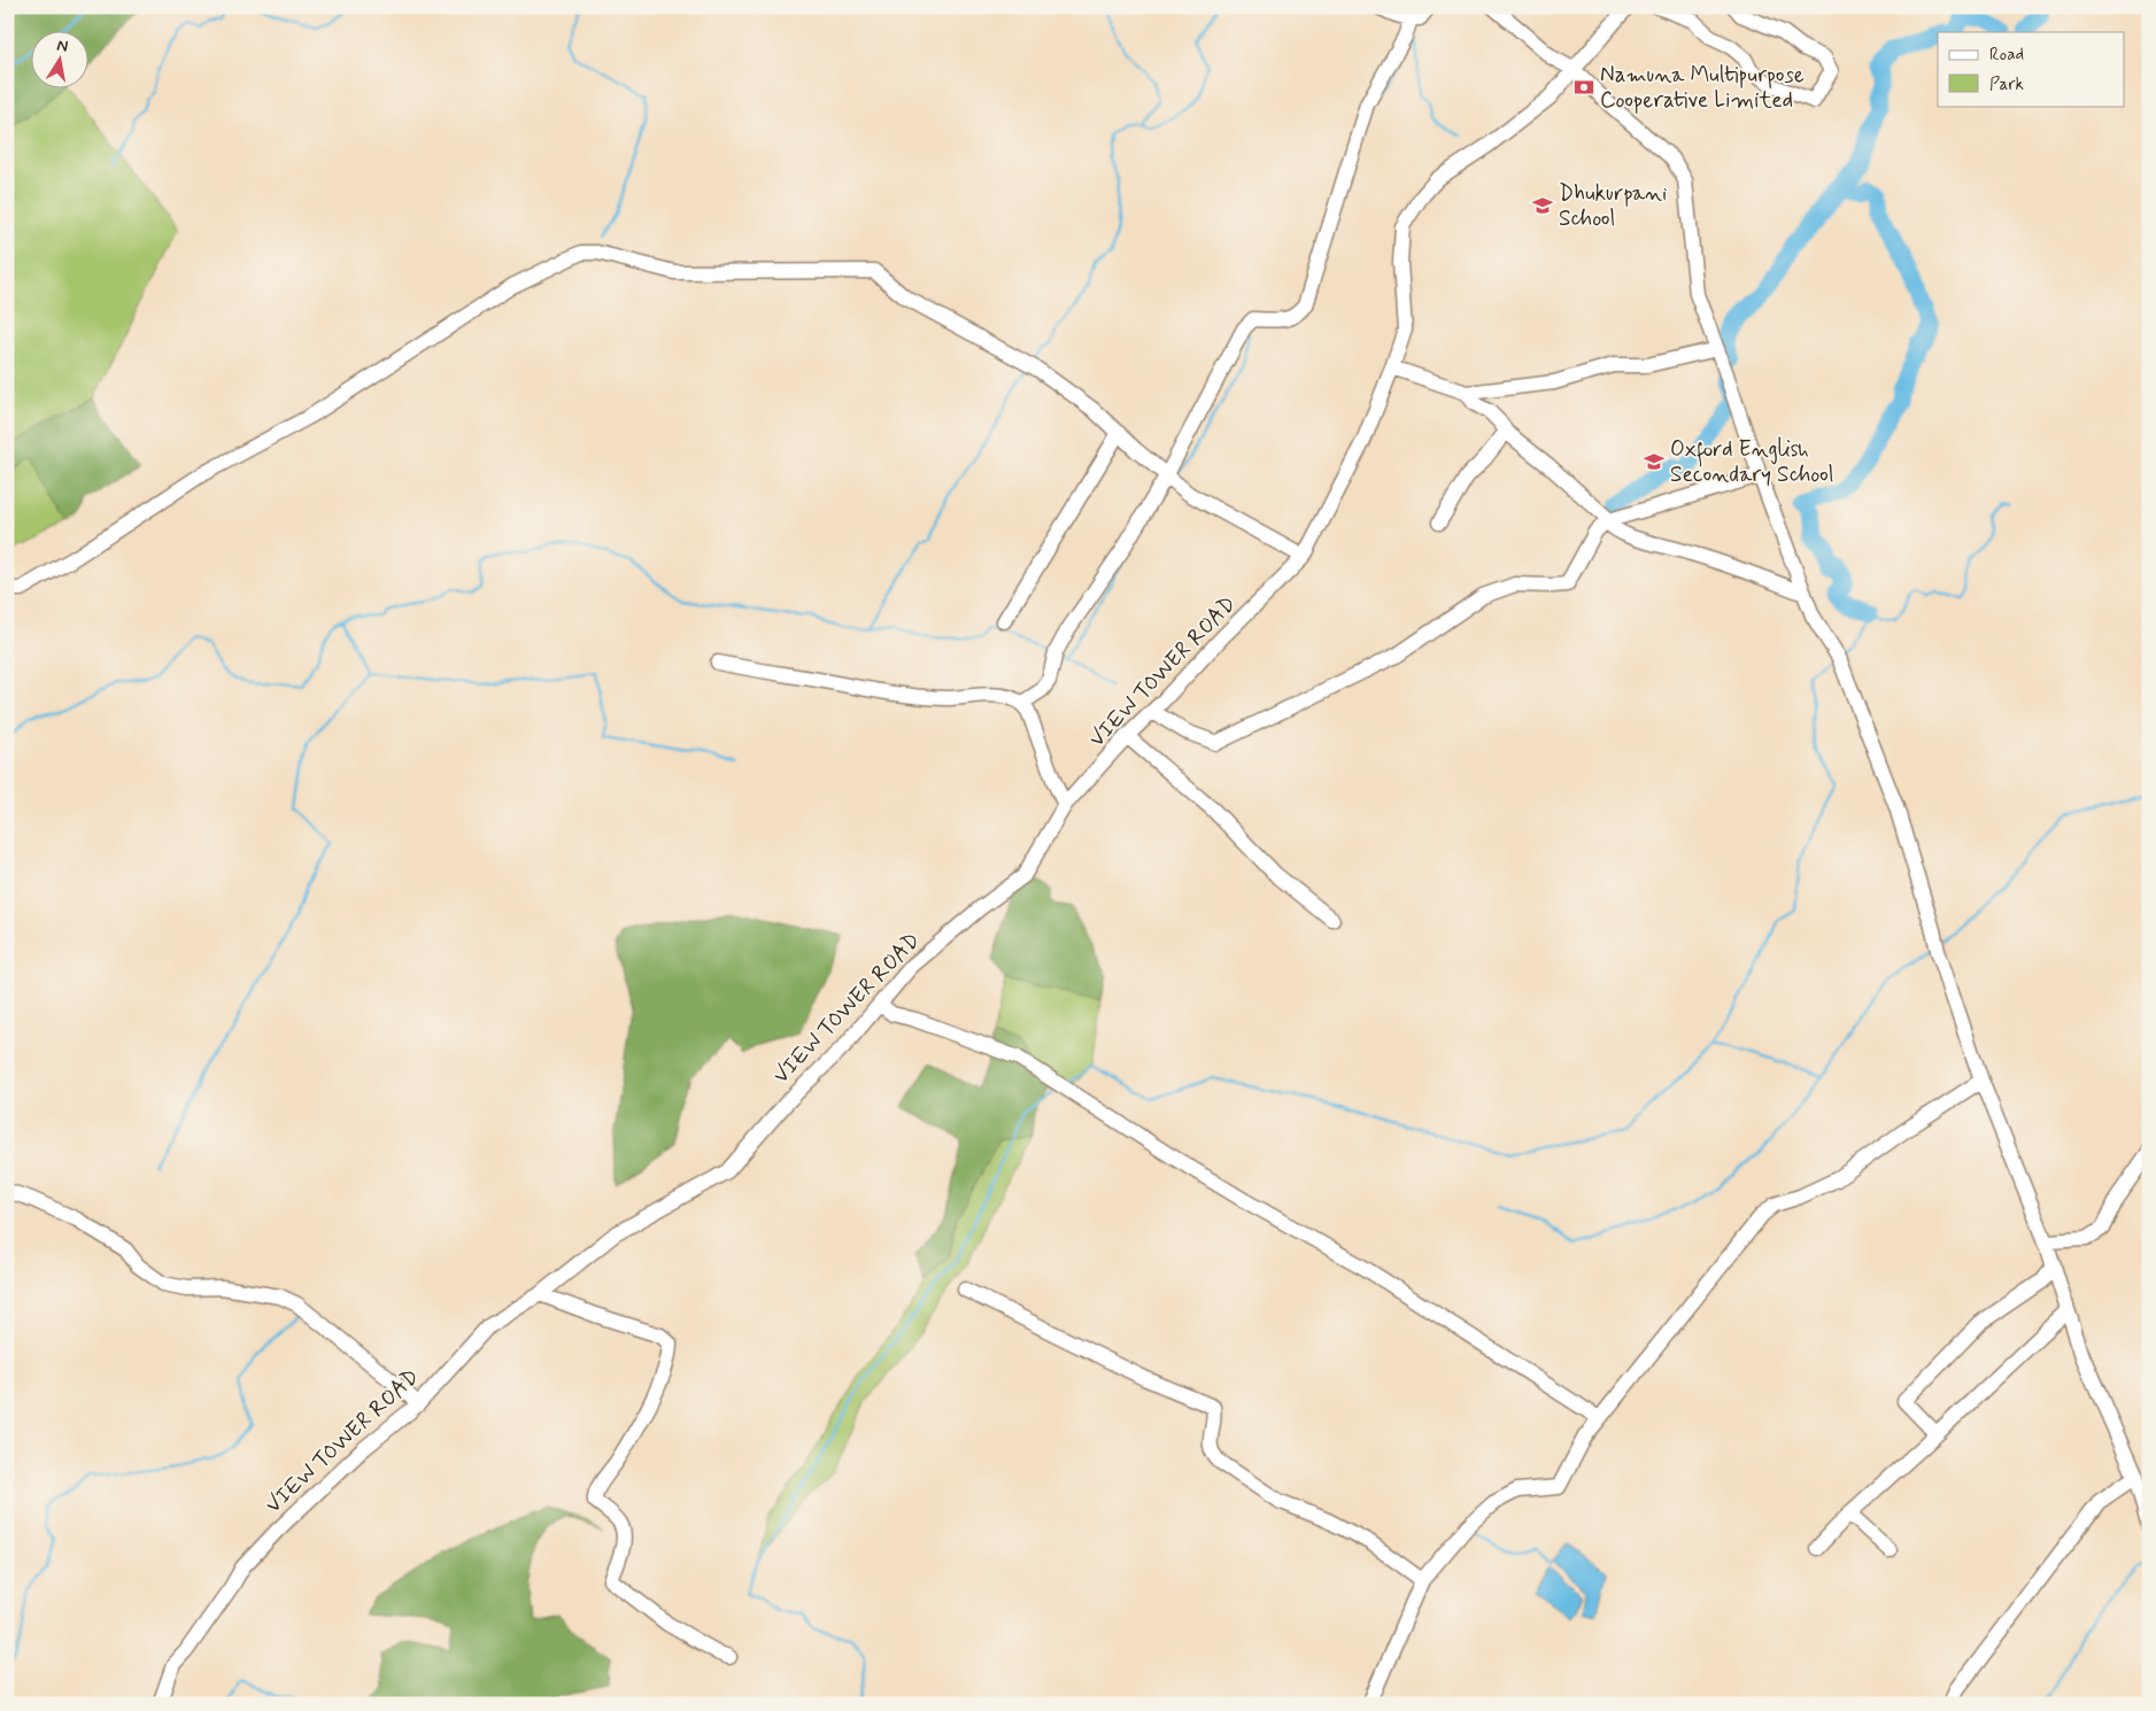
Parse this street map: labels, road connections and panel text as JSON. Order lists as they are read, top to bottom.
{
  "streets": {
    "street": ["VIEW TOWER ROAD"]
  },
  "places": {
    "bank": ["Namuna Multipurpose Cooperative Limited"],
    "school or university": ["Dhukurpani School", "Oxford English Secondary School"]
  },
  "legend": ["Road", "Park"],
  "north": "top"
}
